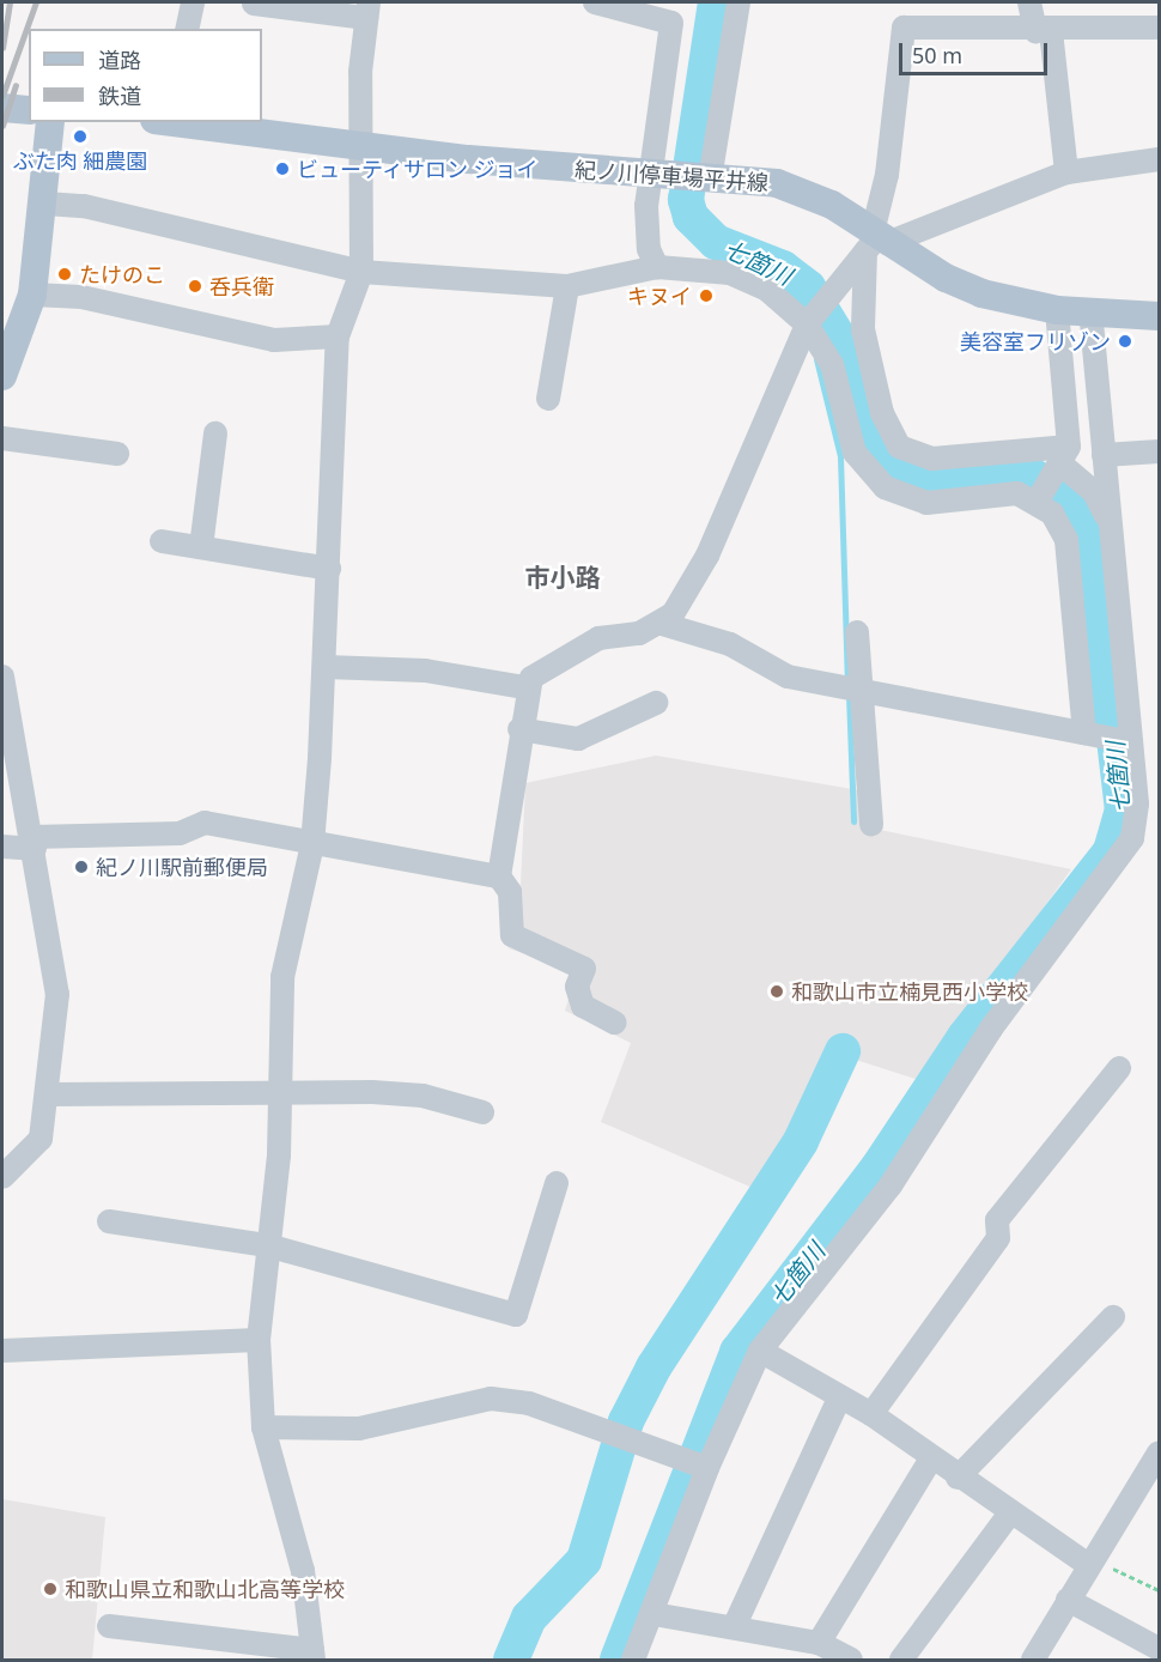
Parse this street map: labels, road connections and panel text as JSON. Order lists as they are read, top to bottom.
{
  "streets": {
    "main road": ["紀ノ川停車場平井線"]
  },
  "districts": ["市小路"],
  "water": ["七箇川"],
  "places": [
    "ぶた肉 細農園",
    "ビューティサロン ジョイ",
    "たけのこ",
    "呑兵衛",
    "キヌイ",
    "美容室フリゾン",
    "紀ノ川駅前郵便局",
    "和歌山市立楠見西小学校",
    "和歌山県立和歌山北高等学校"
  ],
  "legend": ["道路", "鉄道"],
  "scale_bar": "50 m"
}
